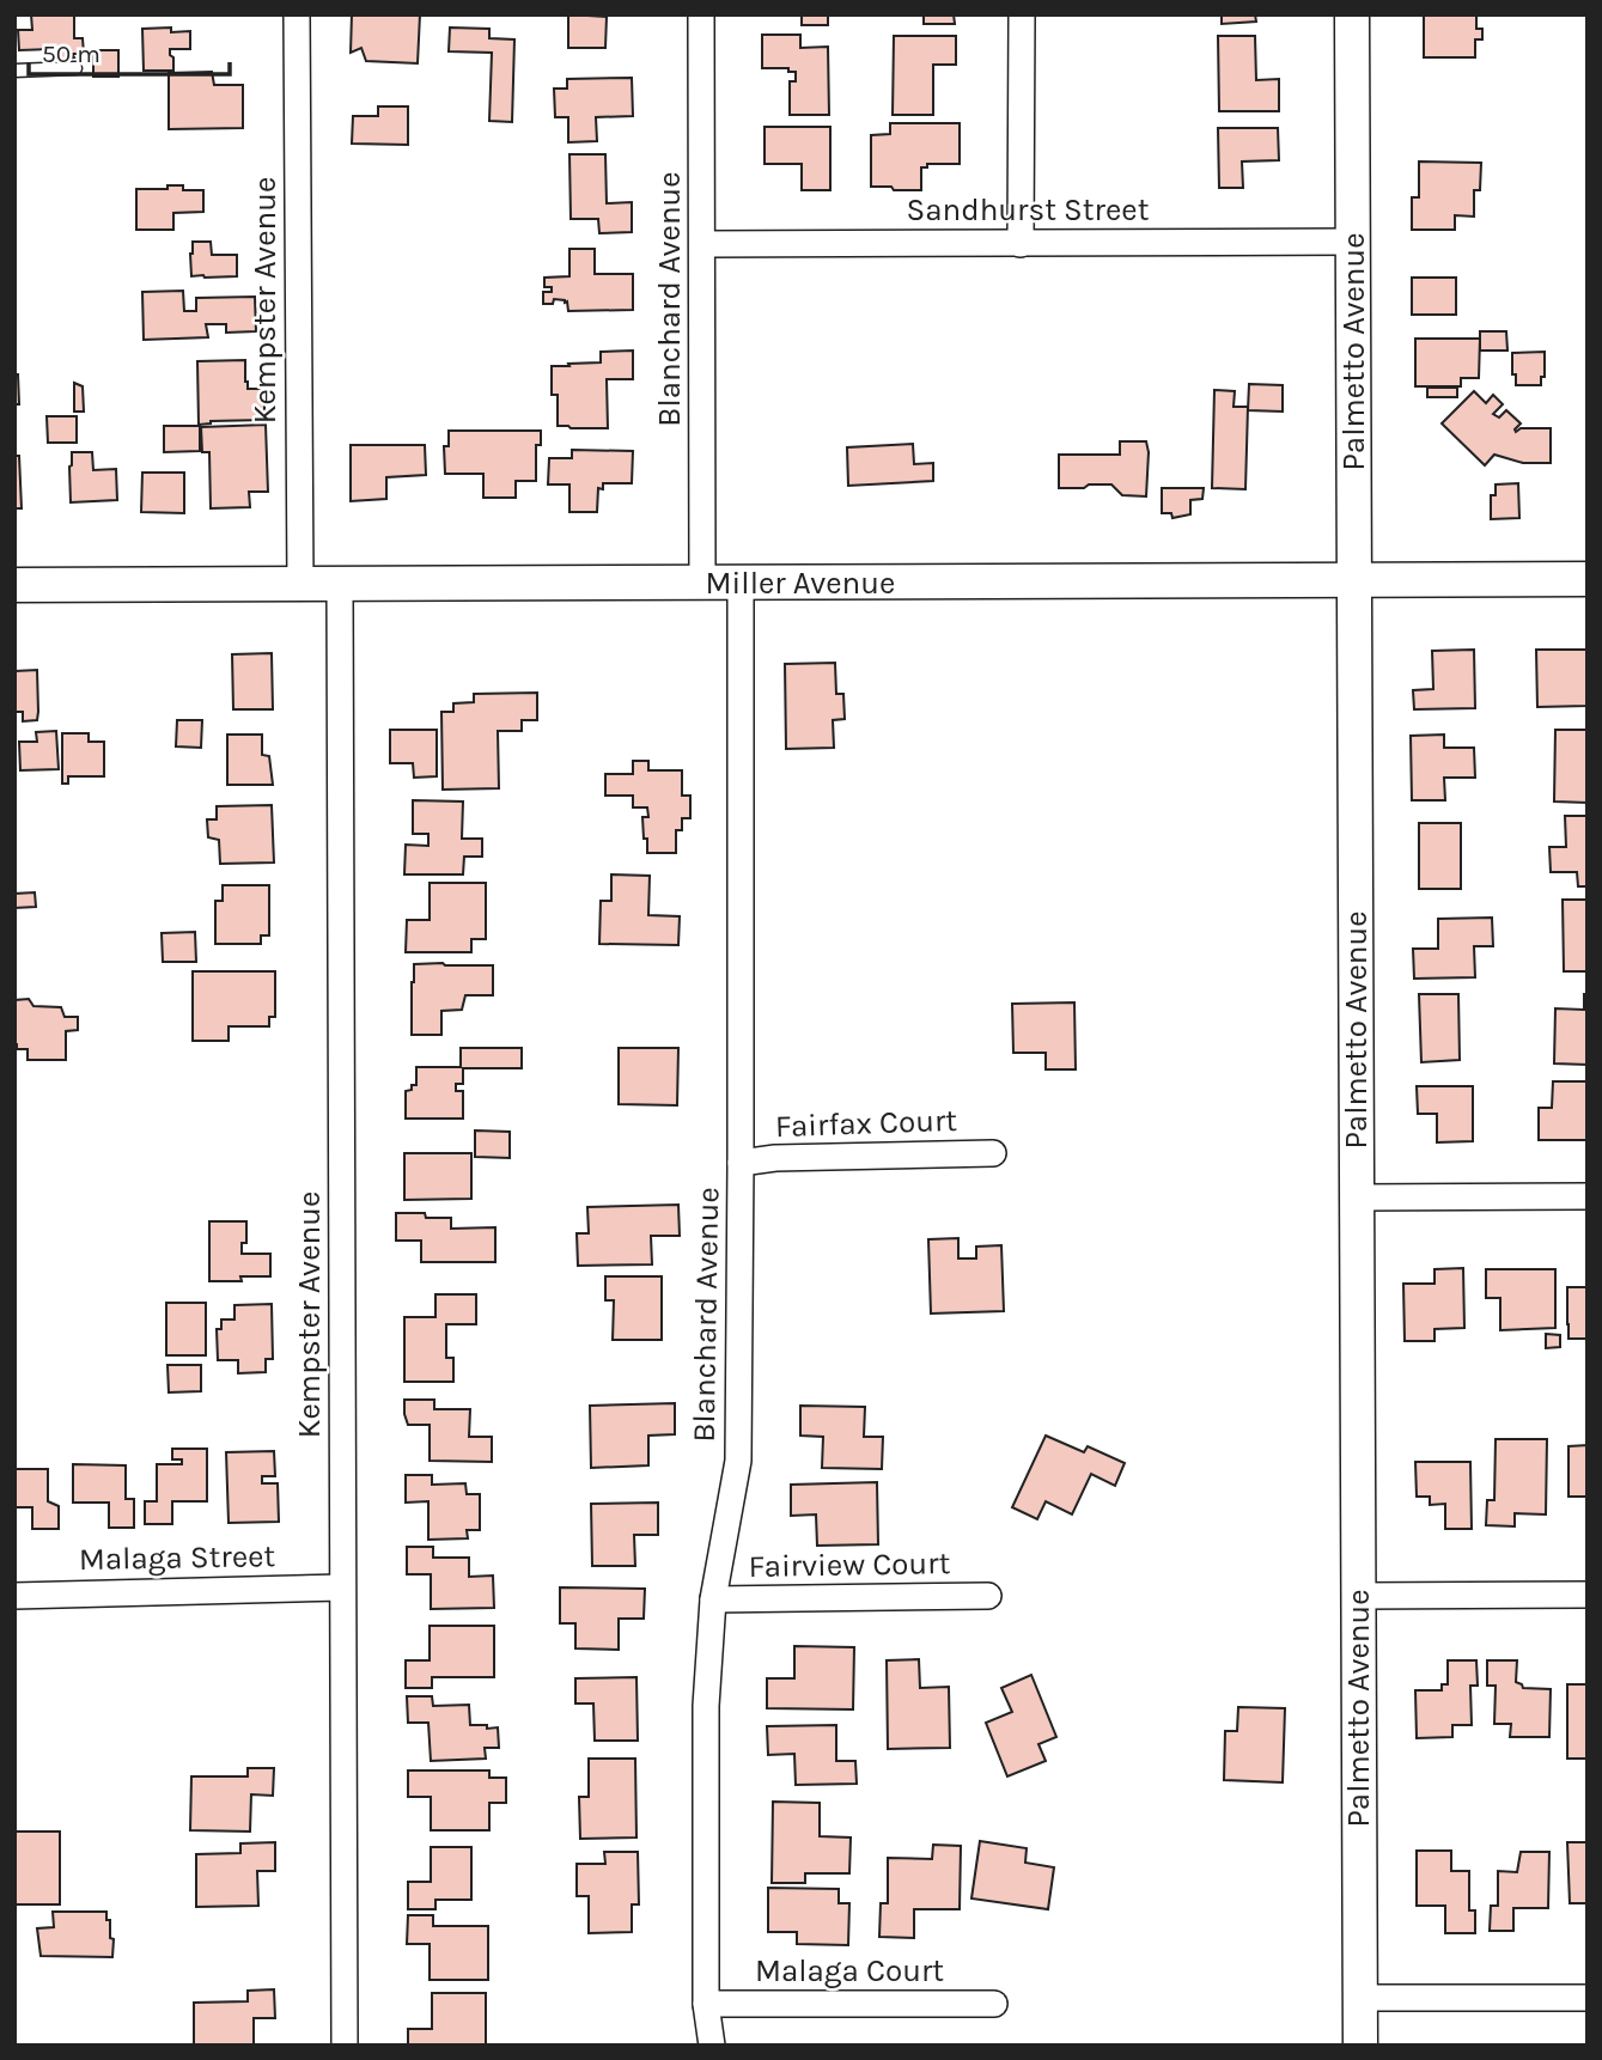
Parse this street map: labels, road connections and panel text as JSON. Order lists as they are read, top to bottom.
{
  "streets": {
    "street": [
      "Sandhurst Street",
      "Blanchard Avenue",
      "Kempster Avenue",
      "Palmetto Avenue",
      "Miller Avenue",
      "Fairfax Court",
      "Malaga Street",
      "Fairview Court",
      "Malaga Court"
    ]
  },
  "crossings": [
    ["Sandhurst Street", "Blanchard Avenue"],
    ["Sandhurst Street", "Palmetto Avenue"],
    ["Blanchard Avenue", "Miller Avenue"],
    ["Blanchard Avenue", "Fairfax Court"],
    ["Blanchard Avenue", "Fairview Court"],
    ["Blanchard Avenue", "Malaga Court"],
    ["Kempster Avenue", "Miller Avenue"],
    ["Kempster Avenue", "Malaga Street"],
    ["Palmetto Avenue", "Miller Avenue"]
  ],
  "scale_bar": "50 m"
}
